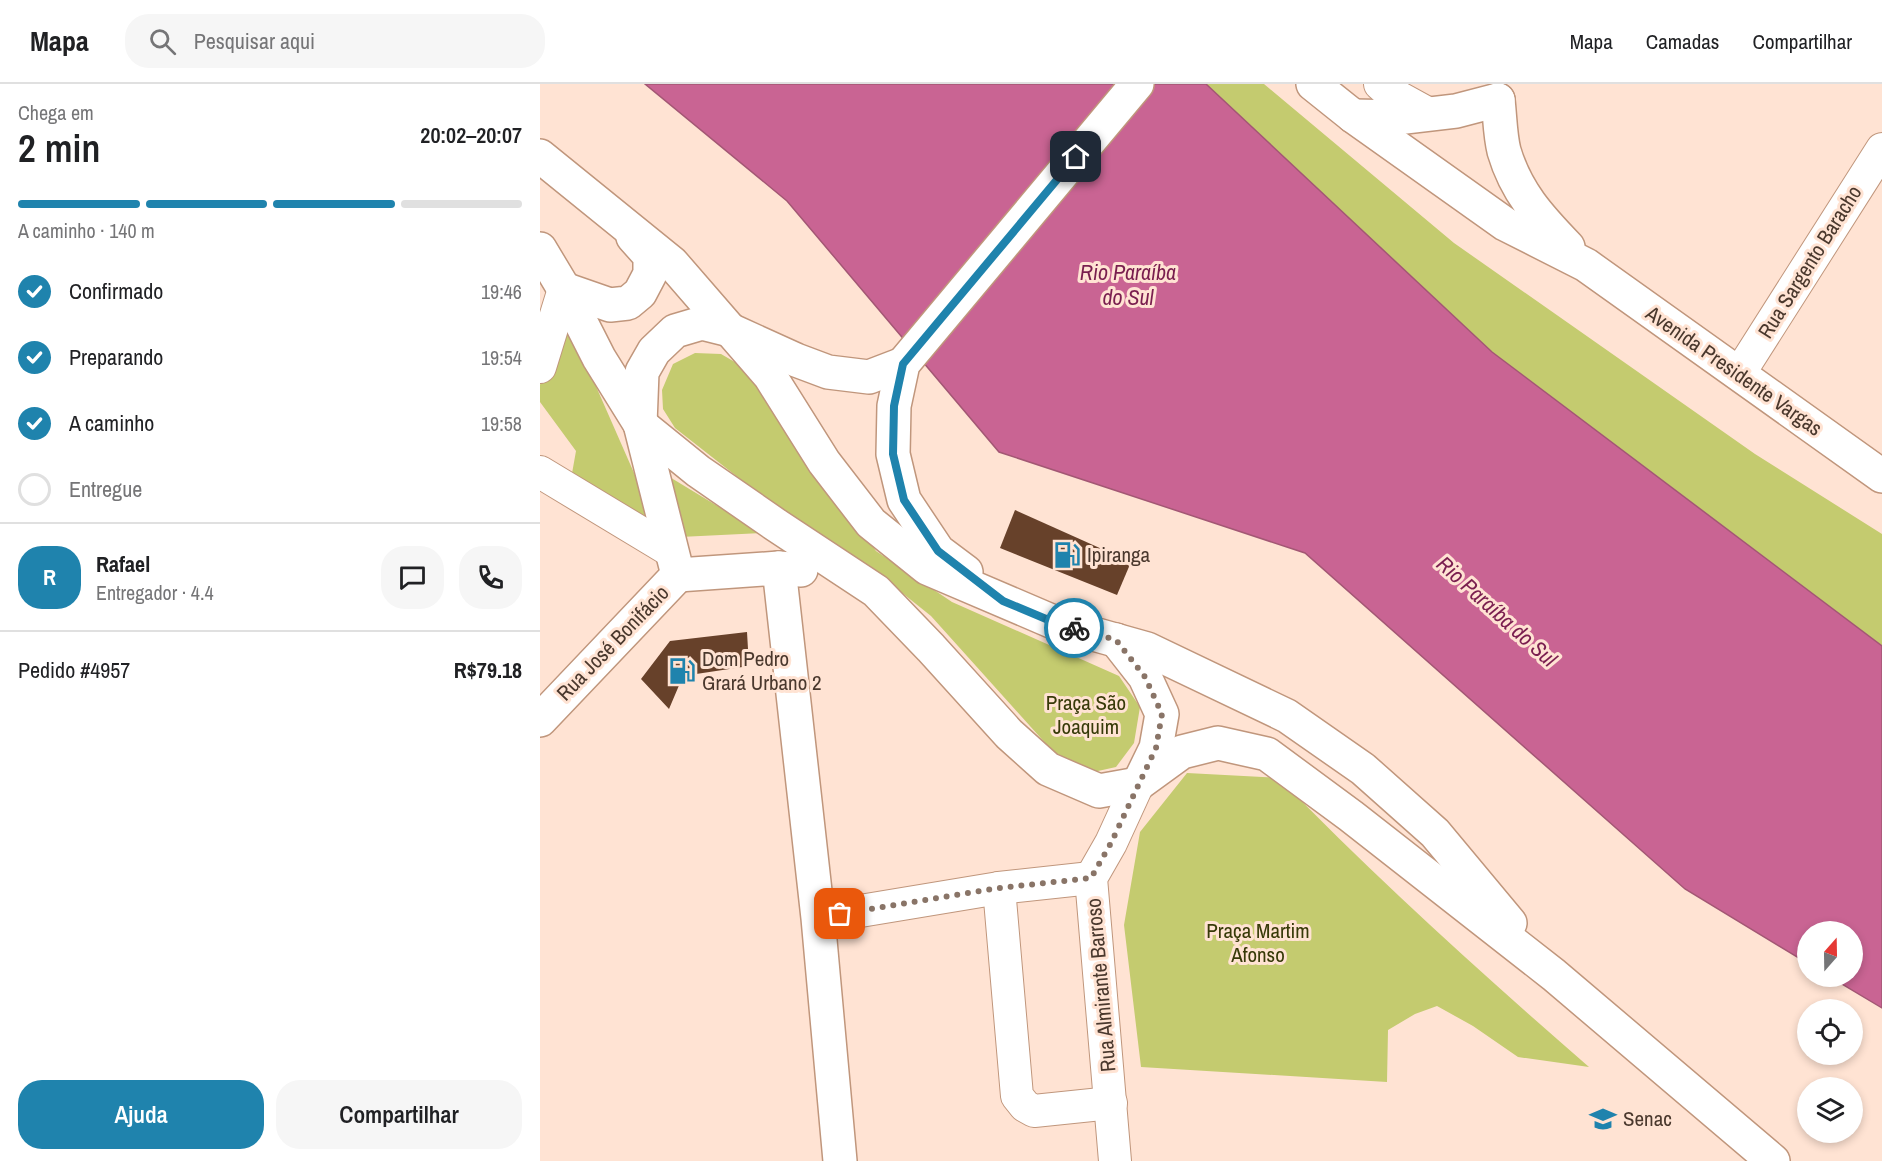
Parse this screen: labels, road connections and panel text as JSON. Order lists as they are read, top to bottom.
{
  "streets": {
    "street": [
      "Rua Sargento Baracho",
      "Avenida Presidente Vargas",
      "Rua José Bonifácio",
      "Rua Almirante Barroso"
    ]
  },
  "crossings": [
    ["Rua Sargento Baracho", "Avenida Presidente Vargas"]
  ],
  "water": ["Rio Paraíba do Sul"],
  "parks": ["Praça São Joaquim", "Praça Martim Afonso"],
  "places": {
    "fuel station": ["Ipiranga", "Dom Pedro Grará Urbano 2"],
    "school or university": ["Senac"]
  },
  "north": "top",
  "page": {
    "header": "Mapa",
    "search": "Pesquisar aqui",
    "nav": ["Mapa", "Camadas", "Compartilhar"],
    "heading": ["2 min", "Chega em", "20:02–20:07"],
    "panel": [
      "Rafael",
      "Entregador · 4.4",
      "Pedido #4957",
      "R$79.18"
    ],
    "bar": "A caminho · 140 m",
    "list": [
      ["Confirmado", "19:46"],
      ["Preparando", "19:54"],
      ["A caminho", "19:58"],
      "Entregue"
    ],
    "round": "R",
    "buttons": ["Ajuda", "Compartilhar"]
  }
}
